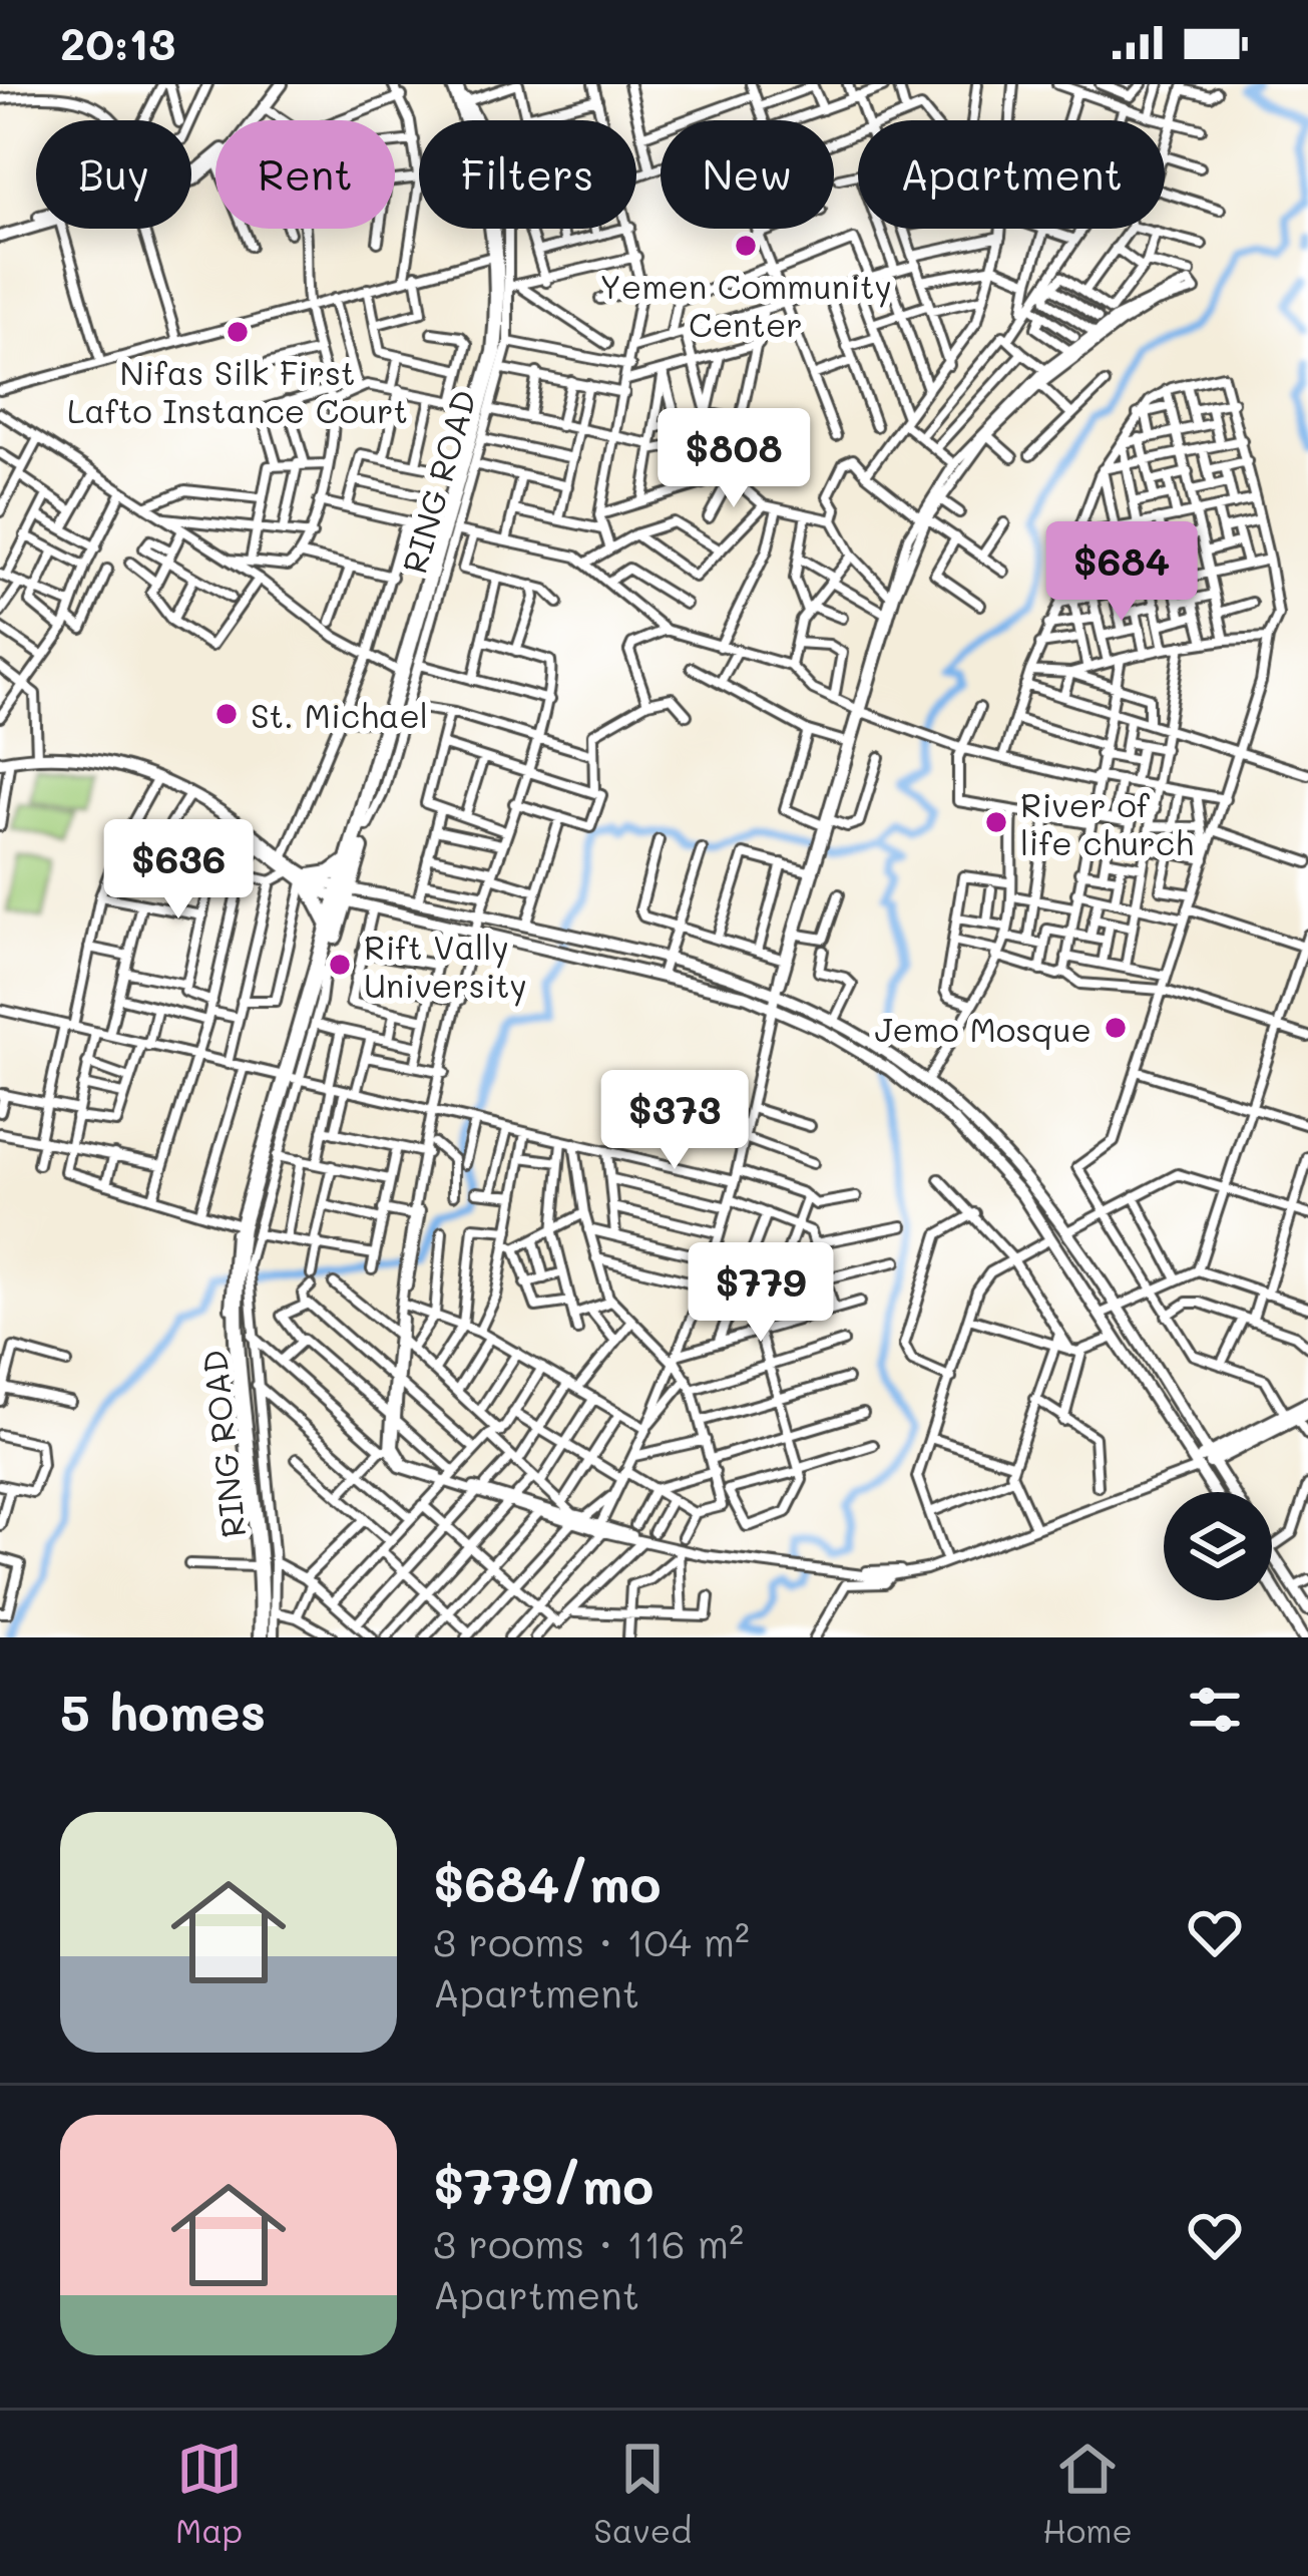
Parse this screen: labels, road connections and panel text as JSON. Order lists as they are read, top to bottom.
{
  "streets": {
    "highway": ["RING ROAD"]
  },
  "places": [
    "Yemen Community Center",
    "Nifas Silk First Lafto Instance Court",
    "St. Michael",
    "River of life church",
    "Rift Vally University",
    "Jemo Mosque"
  ],
  "page": {
    "status": "20:13",
    "chip": [
      "Buy",
      "Rent",
      "Filters",
      "New",
      "Apartment"
    ],
    "price": [
      "$808",
      "$684",
      "$636",
      "$373",
      "$779"
    ],
    "heading": "5 homes",
    "list": [
      {
        "name": "$684/mo",
        "note": "3 rooms · 104 m² · Apartment"
      },
      {
        "name": "$779/mo",
        "note": "3 rooms · 116 m² · Apartment"
      }
    ],
    "tabs": ["Map", "Saved", "Home"]
  }
}
